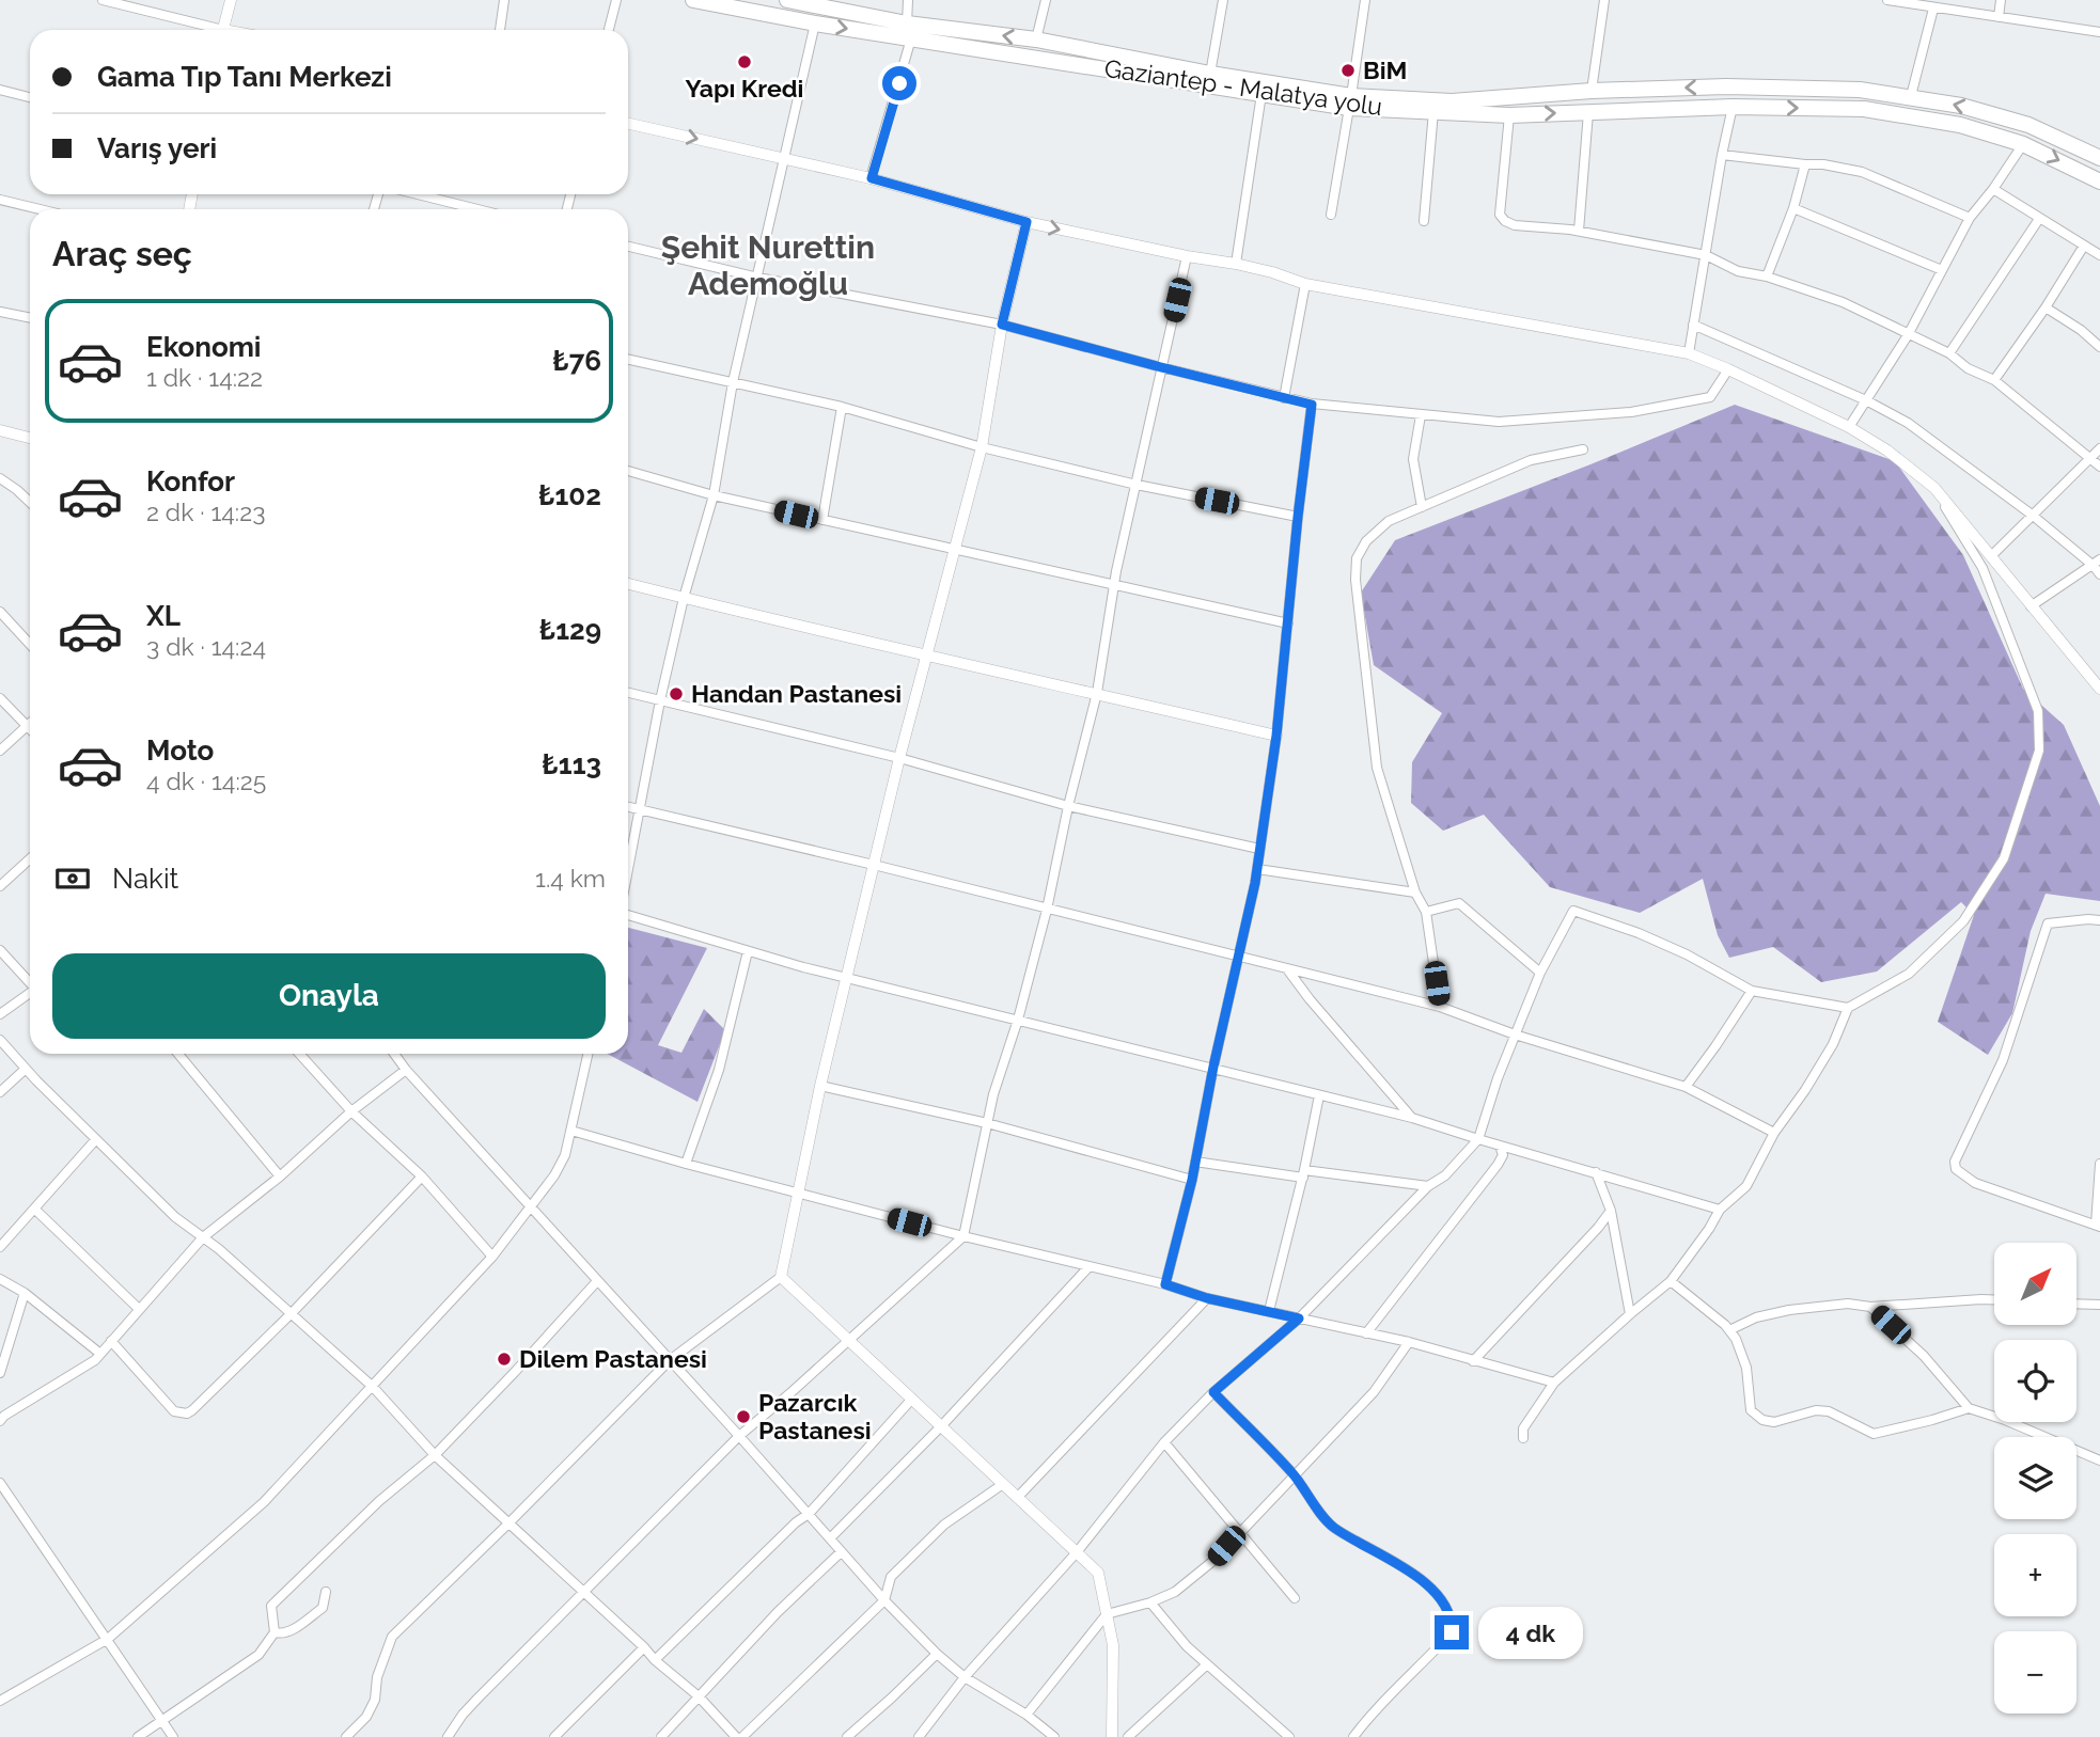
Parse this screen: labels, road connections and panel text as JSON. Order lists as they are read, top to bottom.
{
  "streets": {
    "highway": ["Gaziantep - Malatya yolu"]
  },
  "districts": ["Şehit Nurettin Ademoğlu"],
  "places": [
    "Yapı Kredi",
    "BiM",
    "Handan Pastanesi",
    "Dilem Pastanesi",
    "Pazarcık Pastanesi"
  ],
  "north": "top right",
  "page": {
    "banner": ["Gama Tıp Tanı Merkezi", "Varış yeri"],
    "heading": "Araç seç",
    "list": [
      {
        "name": "Ekonomi",
        "note": "1 dk · 14:22",
        "value": "₺76"
      },
      {
        "name": "Konfor",
        "note": "2 dk · 14:23",
        "value": "₺102"
      },
      {
        "name": "XL",
        "note": "3 dk · 14:24",
        "value": "₺129"
      },
      {
        "name": "Moto",
        "note": "4 dk · 14:25",
        "value": "₺113"
      }
    ],
    "pay": ["Nakit", "1.4 km"],
    "buttons": "Onayla",
    "map_buttons": ["+", "−"],
    "bubble": "4 dk"
  }
}
